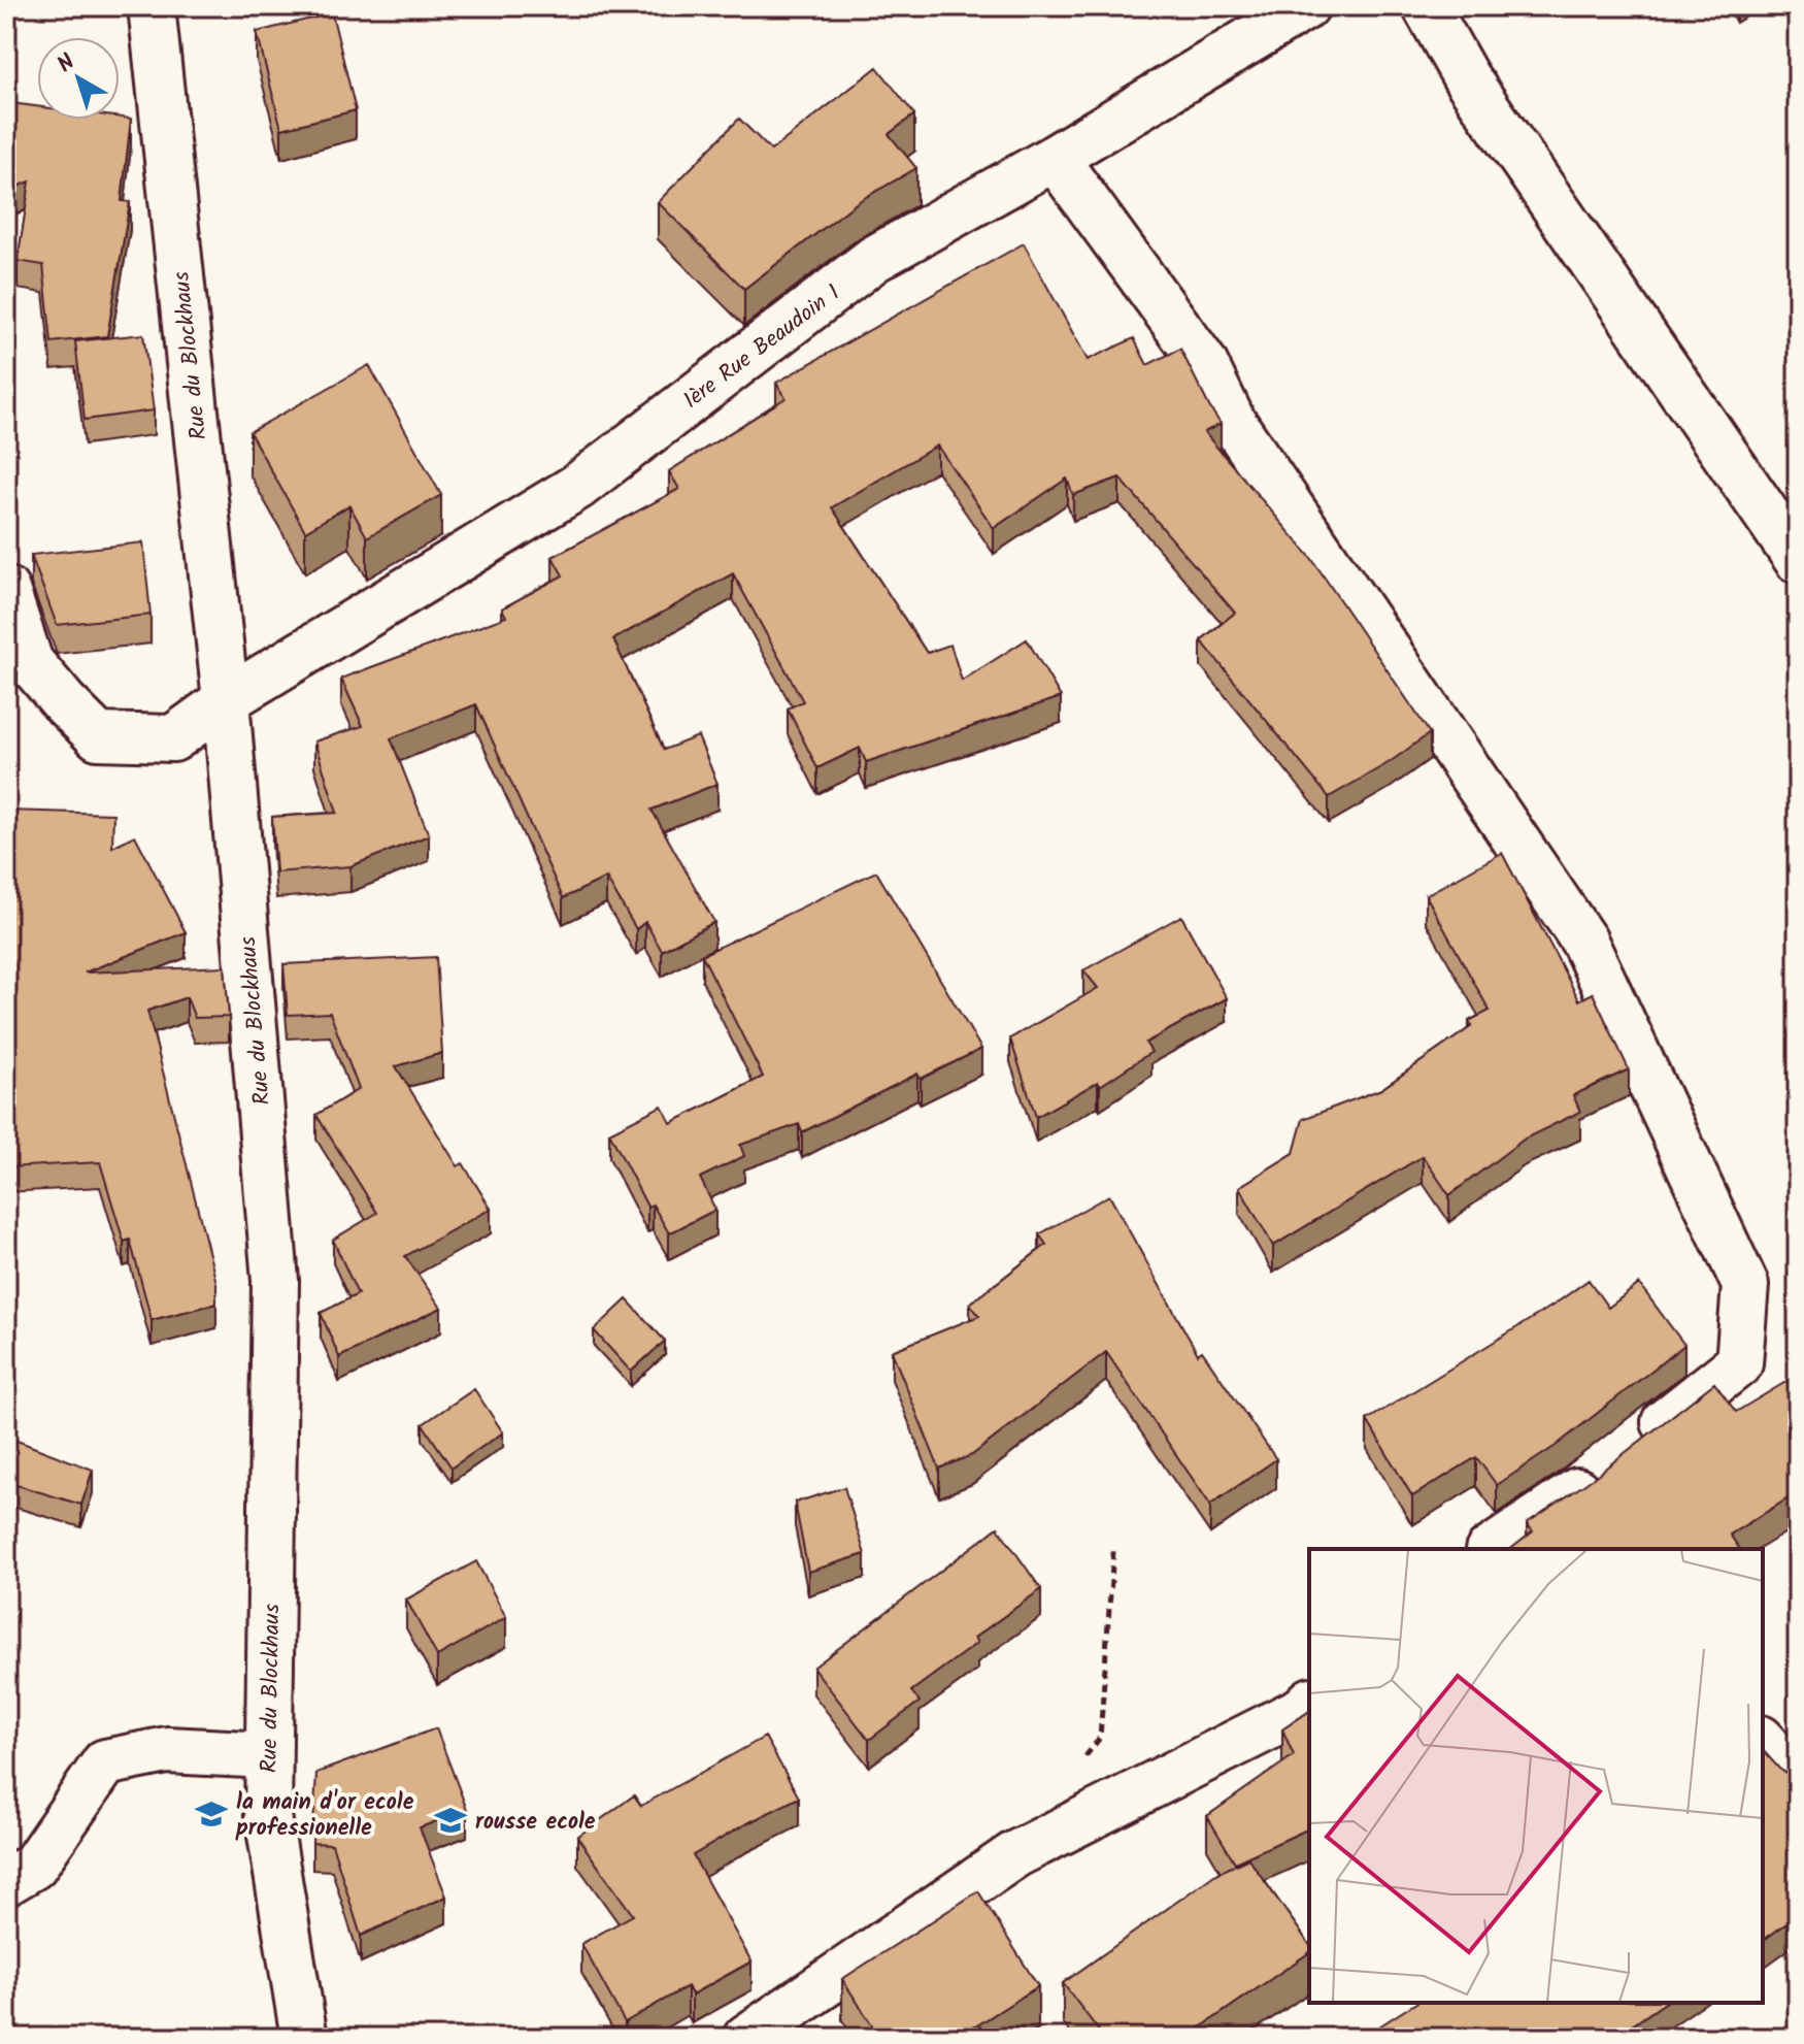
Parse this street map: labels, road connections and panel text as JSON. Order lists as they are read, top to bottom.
{
  "streets": {
    "street": ["1ère Rue Beaudoin 1", "Rue du Blockhaus"]
  },
  "crossings": [
    ["1ère Rue Beaudoin 1", "Rue du Blockhaus"]
  ],
  "places": {
    "school or university": ["la main d'or ecole professionelle", "rousse ecole"]
  },
  "north": "top left"
}
